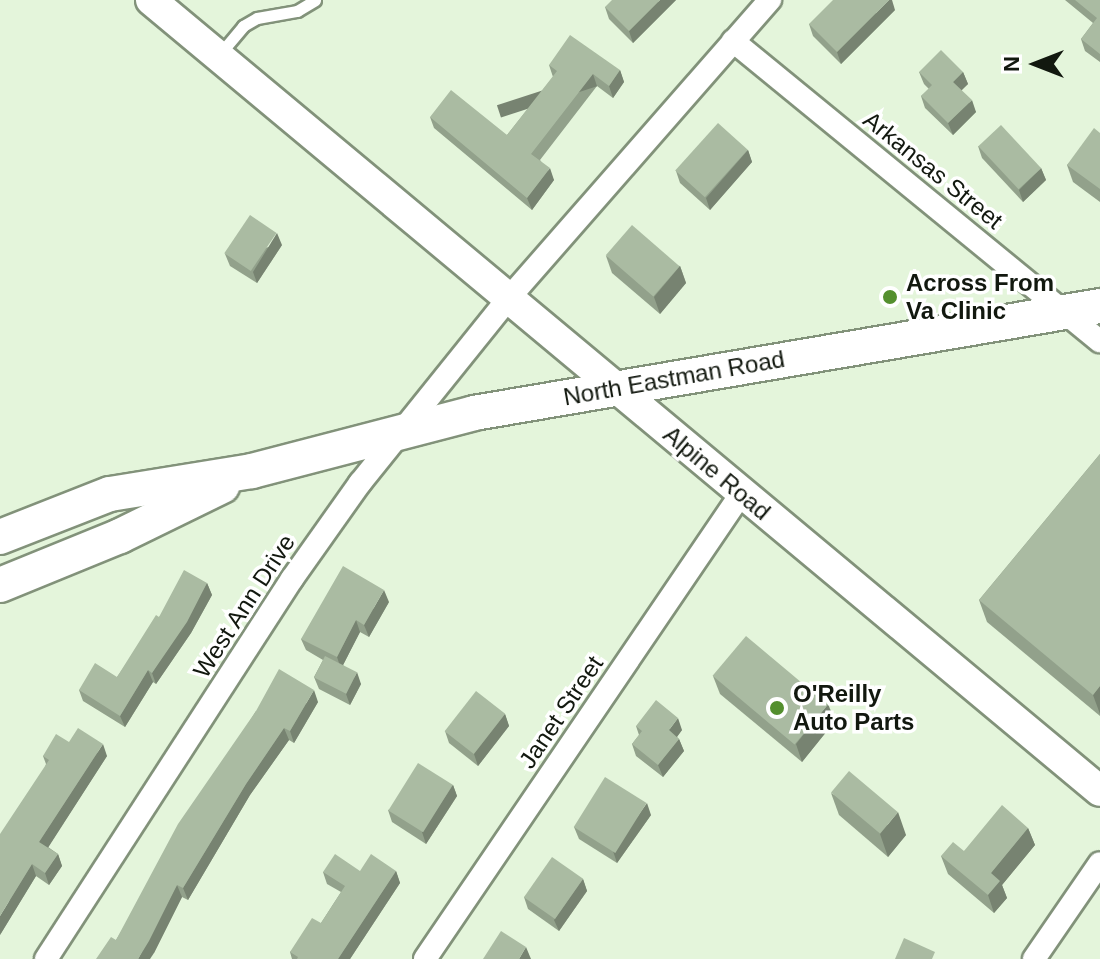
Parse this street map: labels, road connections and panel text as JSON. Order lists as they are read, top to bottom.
{
  "streets": {
    "main road": ["North Eastman Road", "Alpine Road"],
    "street": ["Arkansas Street", "West Ann Drive", "Janet Street"]
  },
  "crossings": [
    ["Arkansas Street", "North Eastman Road"],
    ["Arkansas Street", "West Ann Drive"],
    ["North Eastman Road", "Alpine Road"],
    ["North Eastman Road", "West Ann Drive"],
    ["Alpine Road", "West Ann Drive"],
    ["Alpine Road", "Janet Street"]
  ],
  "places": ["Across From Va Clinic", "O'Reilly Auto Parts"],
  "north": "left"
}
